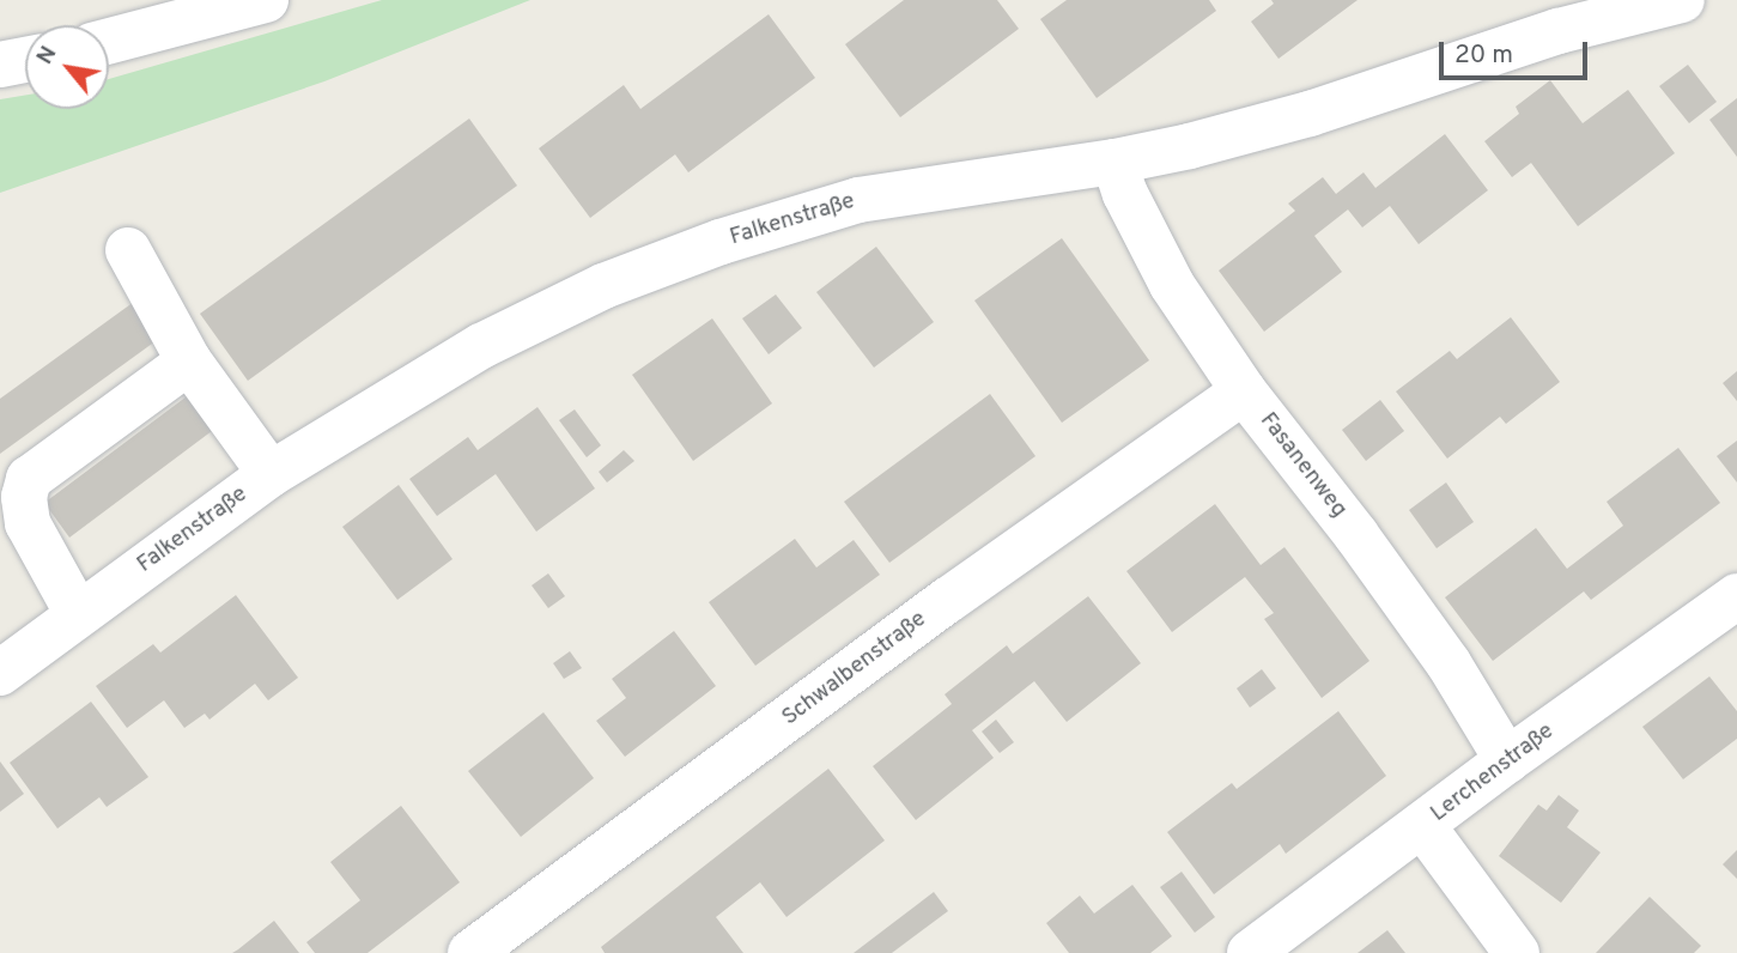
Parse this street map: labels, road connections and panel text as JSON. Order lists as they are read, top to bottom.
{
  "streets": {
    "street": [
      "Falkenstraße",
      "Fasanenweg",
      "Schwalbenstraße",
      "Lerchenstraße"
    ]
  },
  "crossings": [
    ["Falkenstraße", "Fasanenweg"],
    ["Fasanenweg", "Schwalbenstraße"],
    ["Fasanenweg", "Lerchenstraße"]
  ],
  "scale_bar": "20 m",
  "north": "top left"
}
